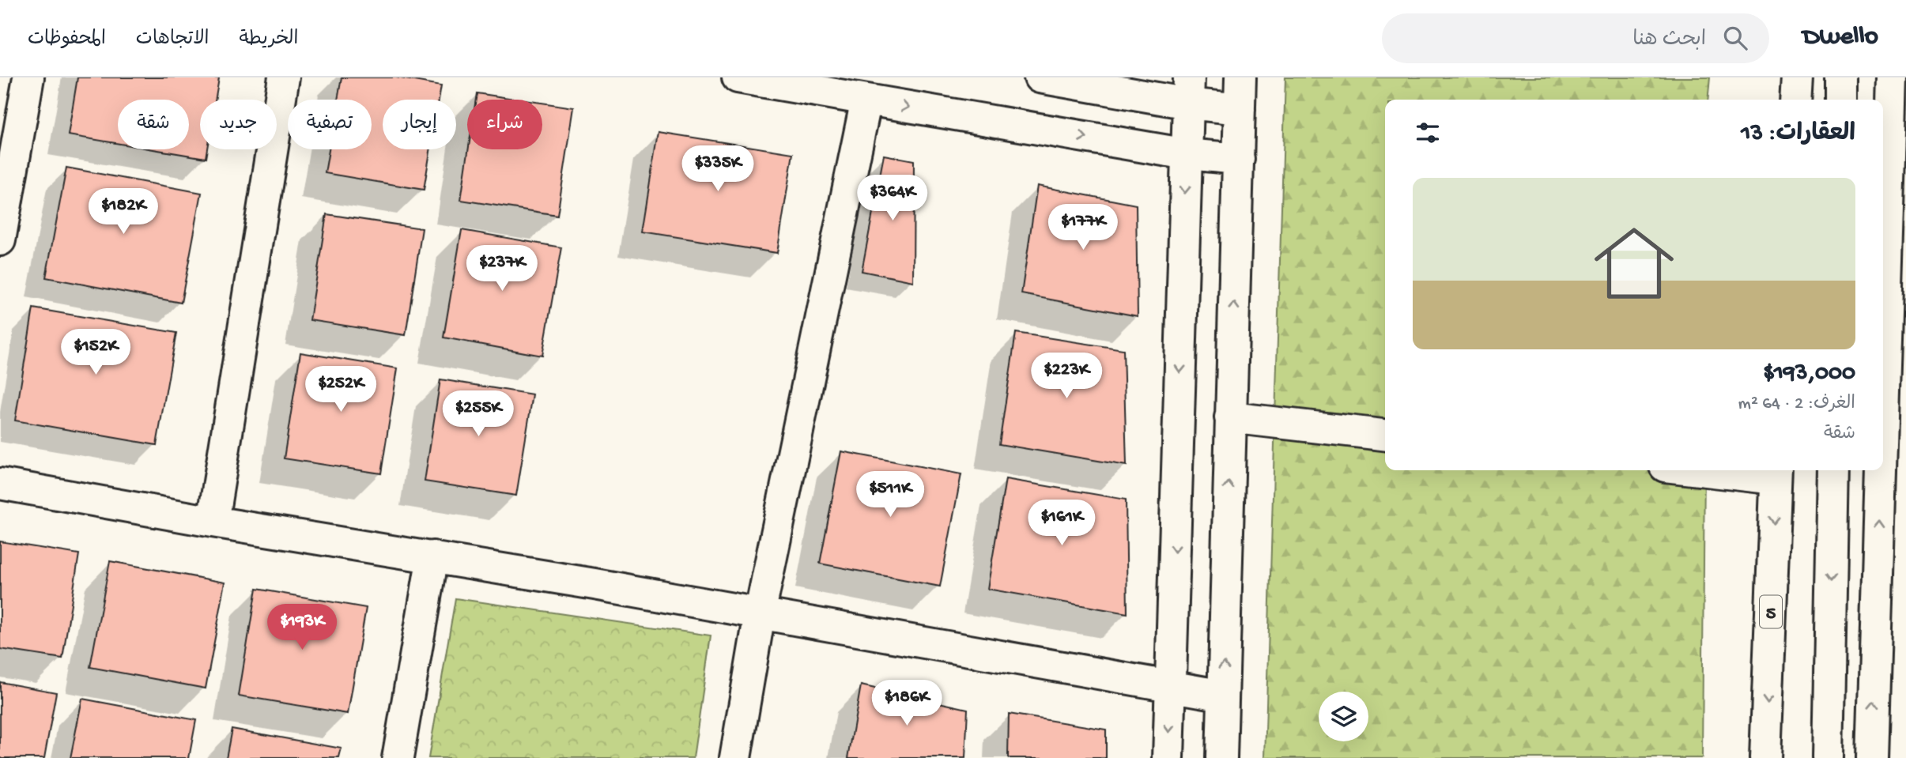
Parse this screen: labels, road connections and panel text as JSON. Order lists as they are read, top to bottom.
{
  "streets": {
    "main road": ["5"]
  },
  "page": {
    "header": "Dwello",
    "search": "ابحث هنا",
    "nav": ["الخريطة", "الاتجاهات", "المحفوظات"],
    "chip": [
      "شراء",
      "إيجار",
      "تصفية",
      "جديد",
      "شقة"
    ],
    "heading": "العقارات: 13",
    "price": [
      "$335K",
      "$364K",
      "$182K",
      "$177K",
      "$237K",
      "$152K",
      "$223K",
      "$252K",
      "$255K",
      "$511K",
      "$161K",
      "$193K",
      "$186K"
    ],
    "list": [
      {
        "name": "$193,000",
        "note": "الغرف: 2 · 64 m² · شقة"
      }
    ]
  }
}
